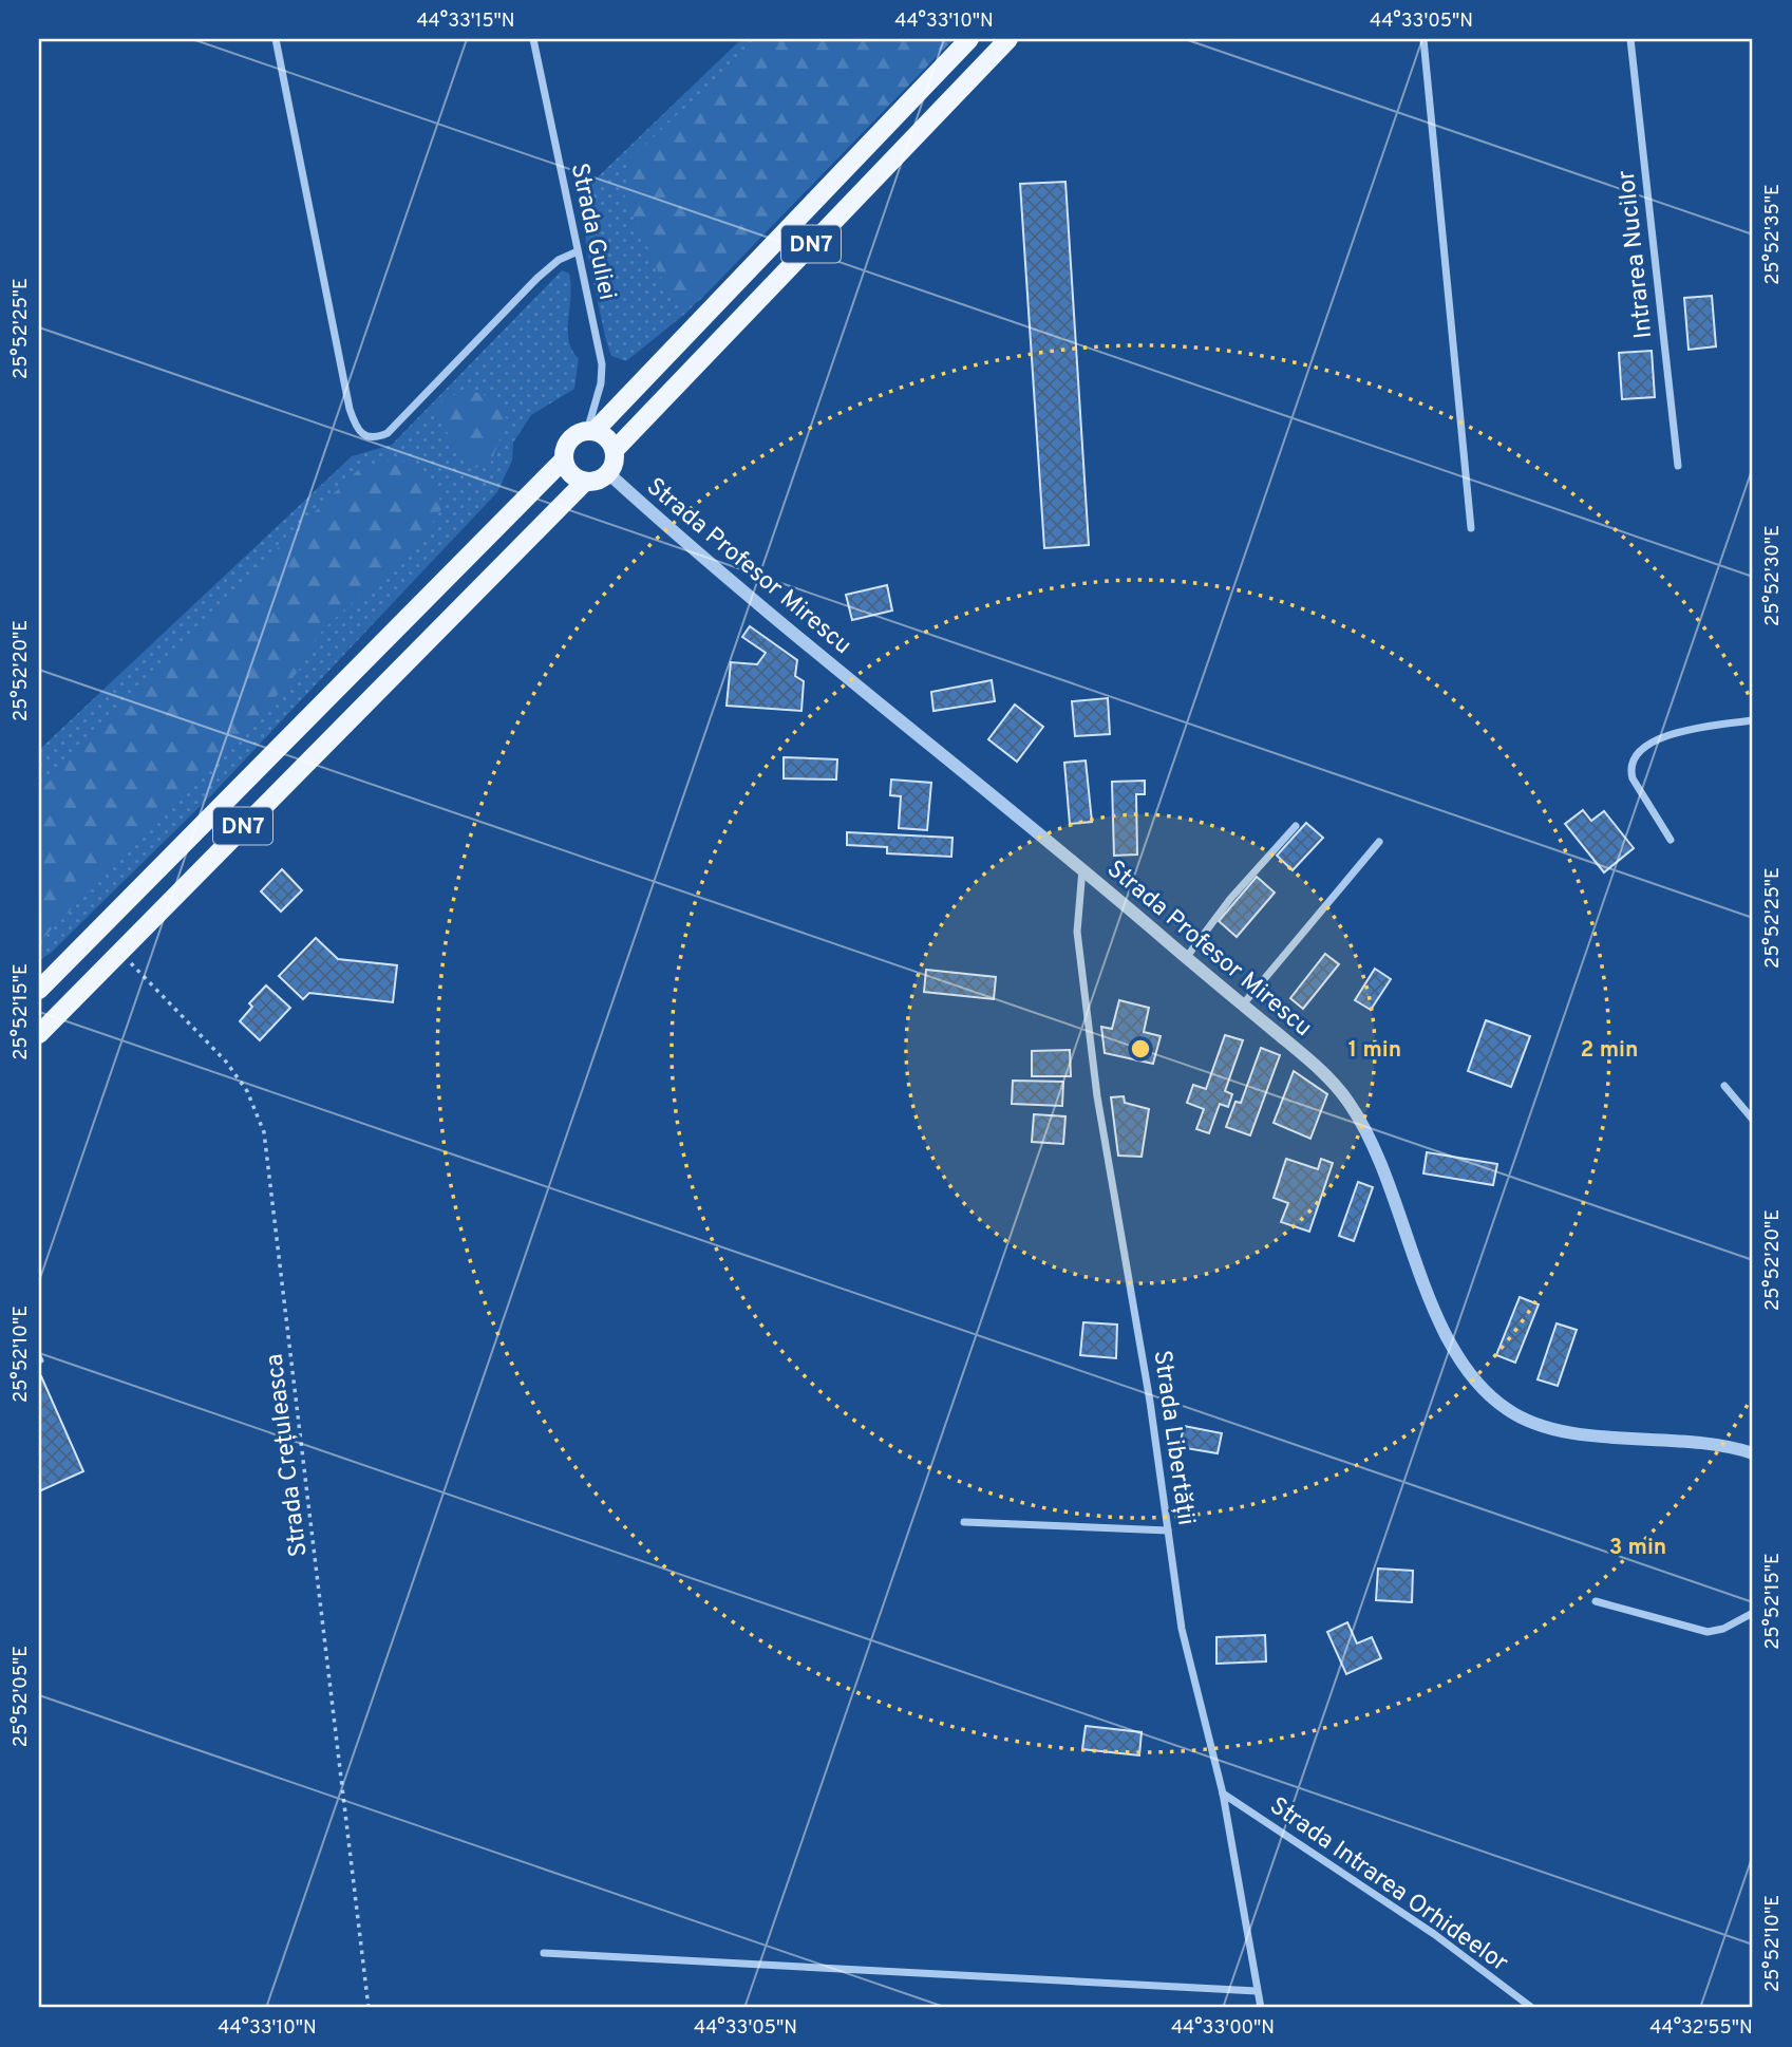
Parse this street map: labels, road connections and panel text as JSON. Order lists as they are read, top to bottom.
{
  "streets": {
    "main road": ["DN7"],
    "street": [
      "Strada Guliei",
      "Intrarea Nucilor",
      "Strada Profesor Mirescu",
      "Strada Libertății",
      "Strada Intrarea Orhideelor"
    ],
    "path": ["Strada Crețuleasca"]
  },
  "crossings": [
    ["Strada Guliei", "DN7"],
    ["Strada Guliei", "Strada Profesor Mirescu"],
    ["DN7", "Strada Profesor Mirescu"],
    ["DN7", "Strada Crețuleasca"],
    ["Strada Profesor Mirescu", "Strada Libertății"],
    ["Strada Libertății", "Strada Intrarea Orhideelor"]
  ],
  "coordinates": [
    "44°33'15\"N",
    "44°33'10\"N",
    "44°33'05\"N",
    "25°52'35\"E",
    "25°52'25\"E",
    "25°52'30\"E",
    "25°52'20\"E",
    "25°52'15\"E",
    "25°52'10\"E",
    "25°52'05\"E",
    "44°33'00\"N",
    "44°32'55\"N"
  ],
  "rings": ["1 min", "2 min", "3 min"]
}
